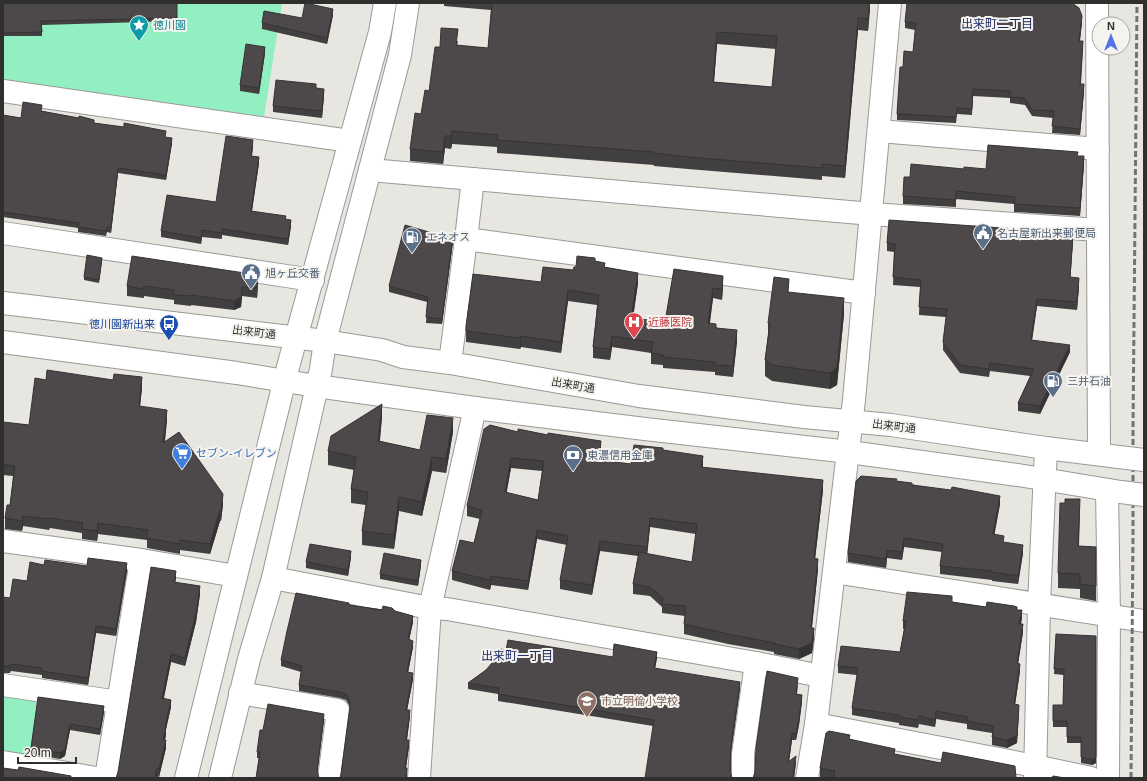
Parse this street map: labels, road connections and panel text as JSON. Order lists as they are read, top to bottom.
{
  "streets": {
    "street": ["出来町通"]
  },
  "districts": ["出来町二丁目", "出来町一丁目"],
  "places": {
    "place": ["徳川園"],
    "public building": ["名古屋新出来郵便局", "旭ヶ丘交番"],
    "fuel station": ["エネオス", "三井石油"],
    "hospital": ["近藤医院"],
    "bus stop": ["徳川園新出来"],
    "supermarket": ["セブン-イレブン"],
    "bank": ["東濃信用金庫"],
    "school or university": ["市立明倫小学校"]
  },
  "scale_bar": "20 m",
  "north": "top"
}
